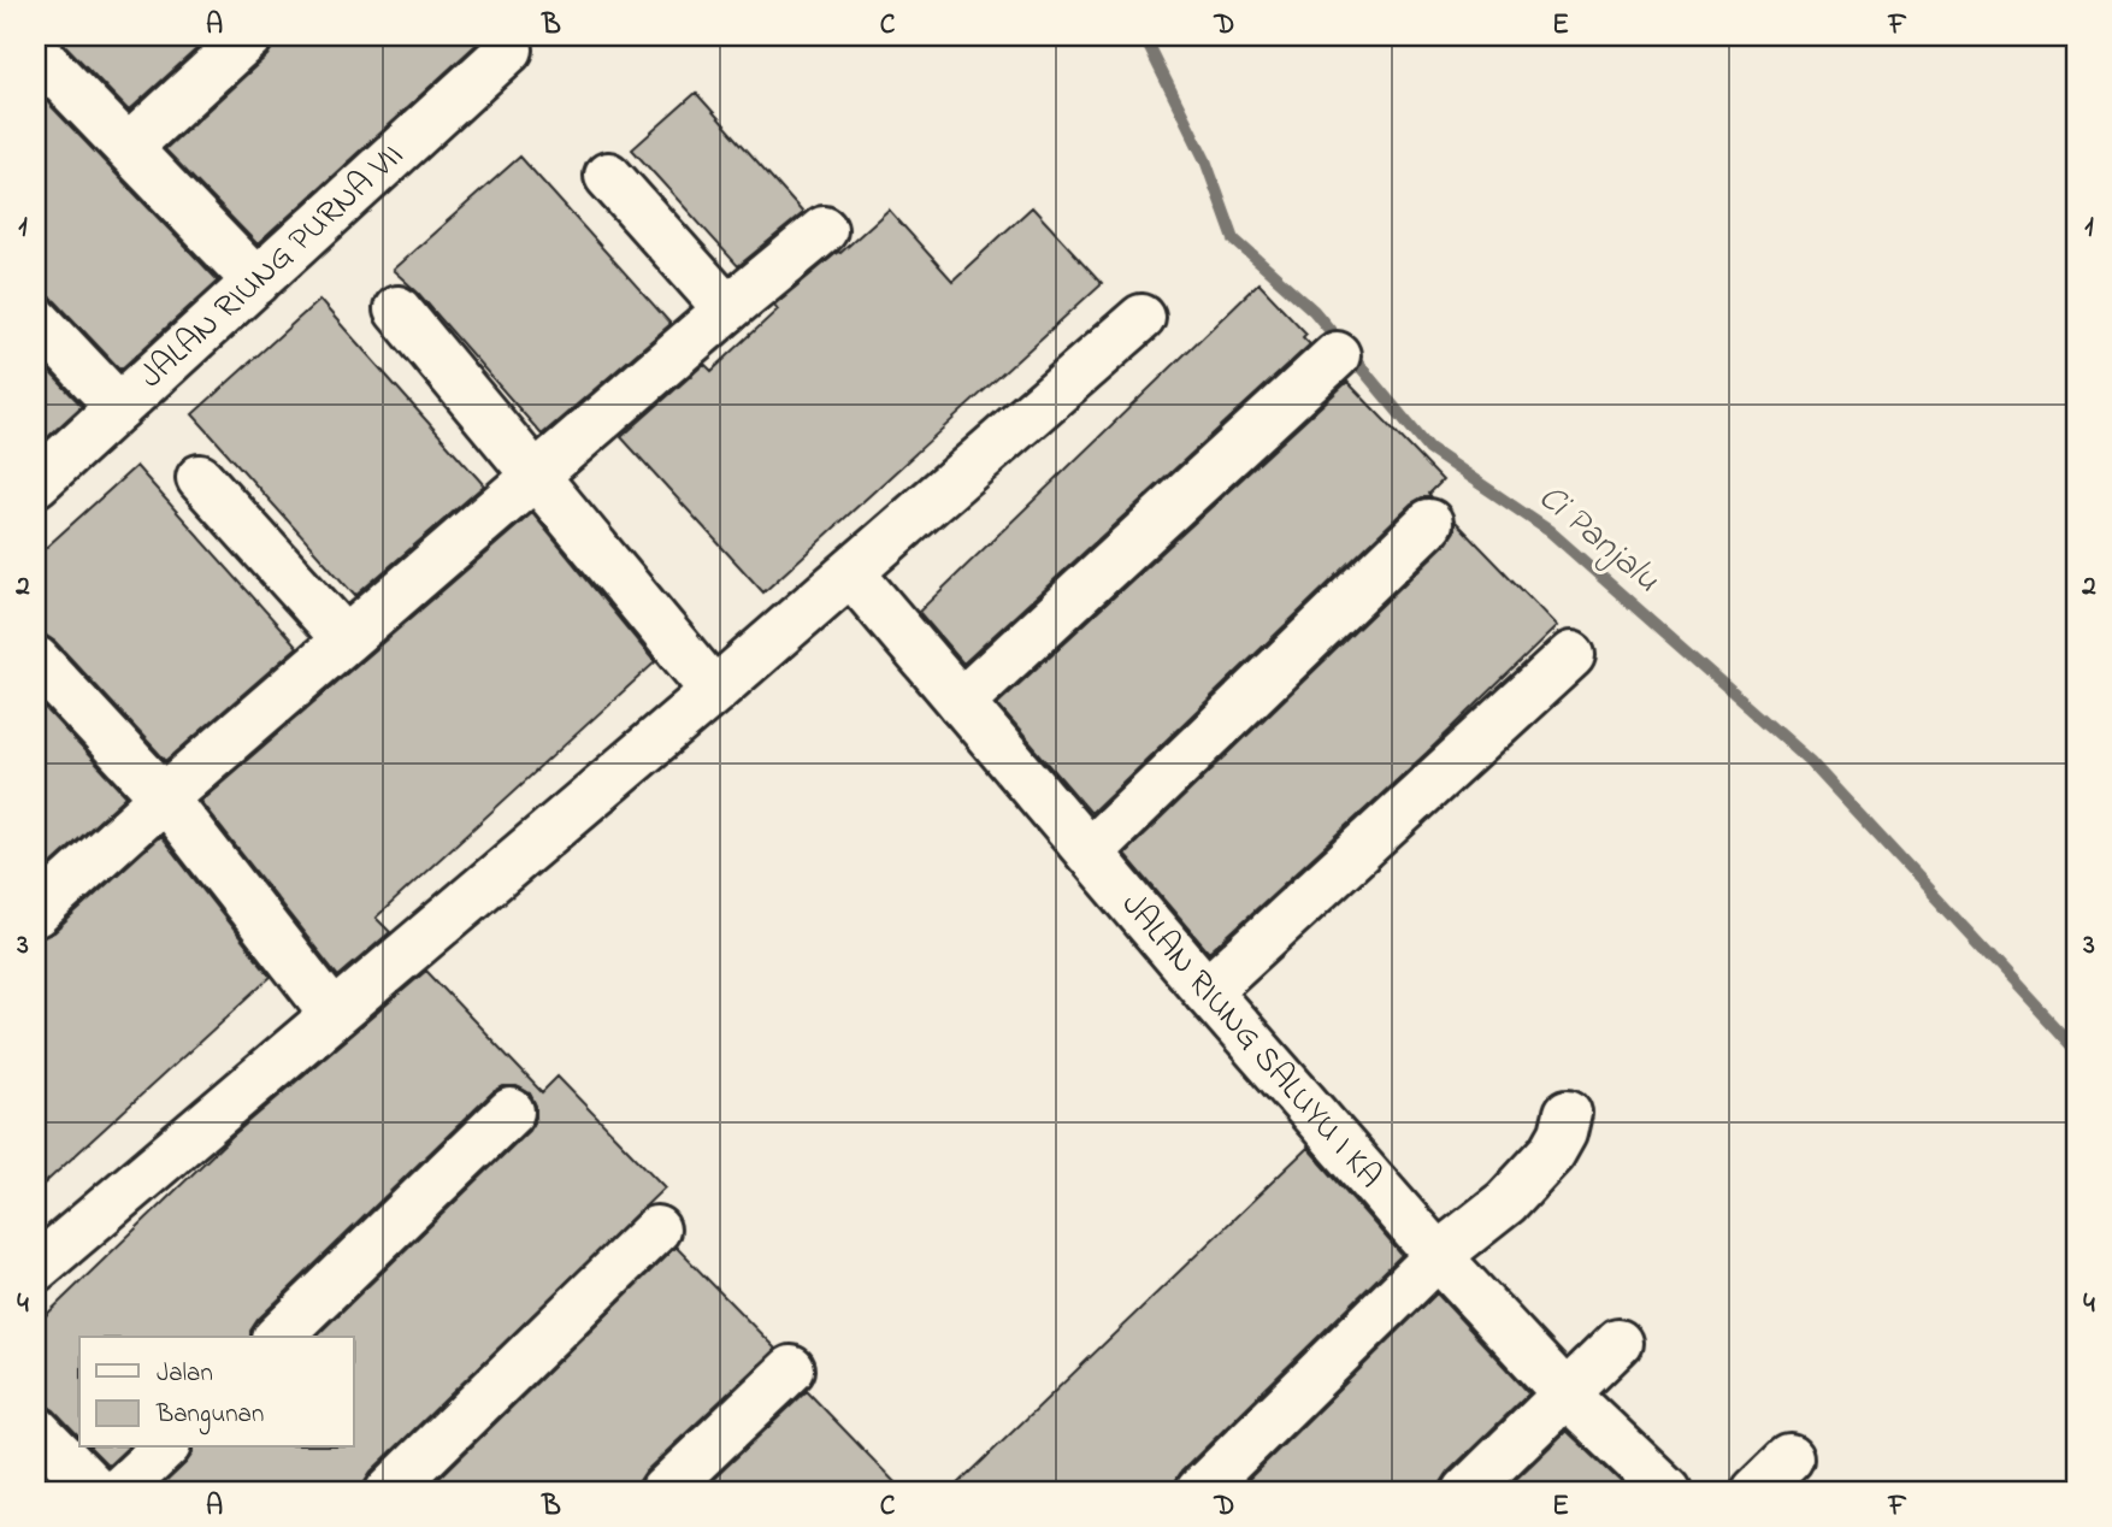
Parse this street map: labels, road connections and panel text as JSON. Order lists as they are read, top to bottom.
{
  "streets": {
    "street": ["JALAN RIUNG PURNA VII", "JALAN RIUNG SALUYU I KA"]
  },
  "water": ["Ci Panjalu"],
  "legend": ["Jalan", "Bangunan"],
  "grid": {
    "columns": [
      "A",
      "B",
      "C",
      "D",
      "E",
      "F"
    ],
    "rows": [
      "1",
      "2",
      "3",
      "4"
    ]
  }
}
